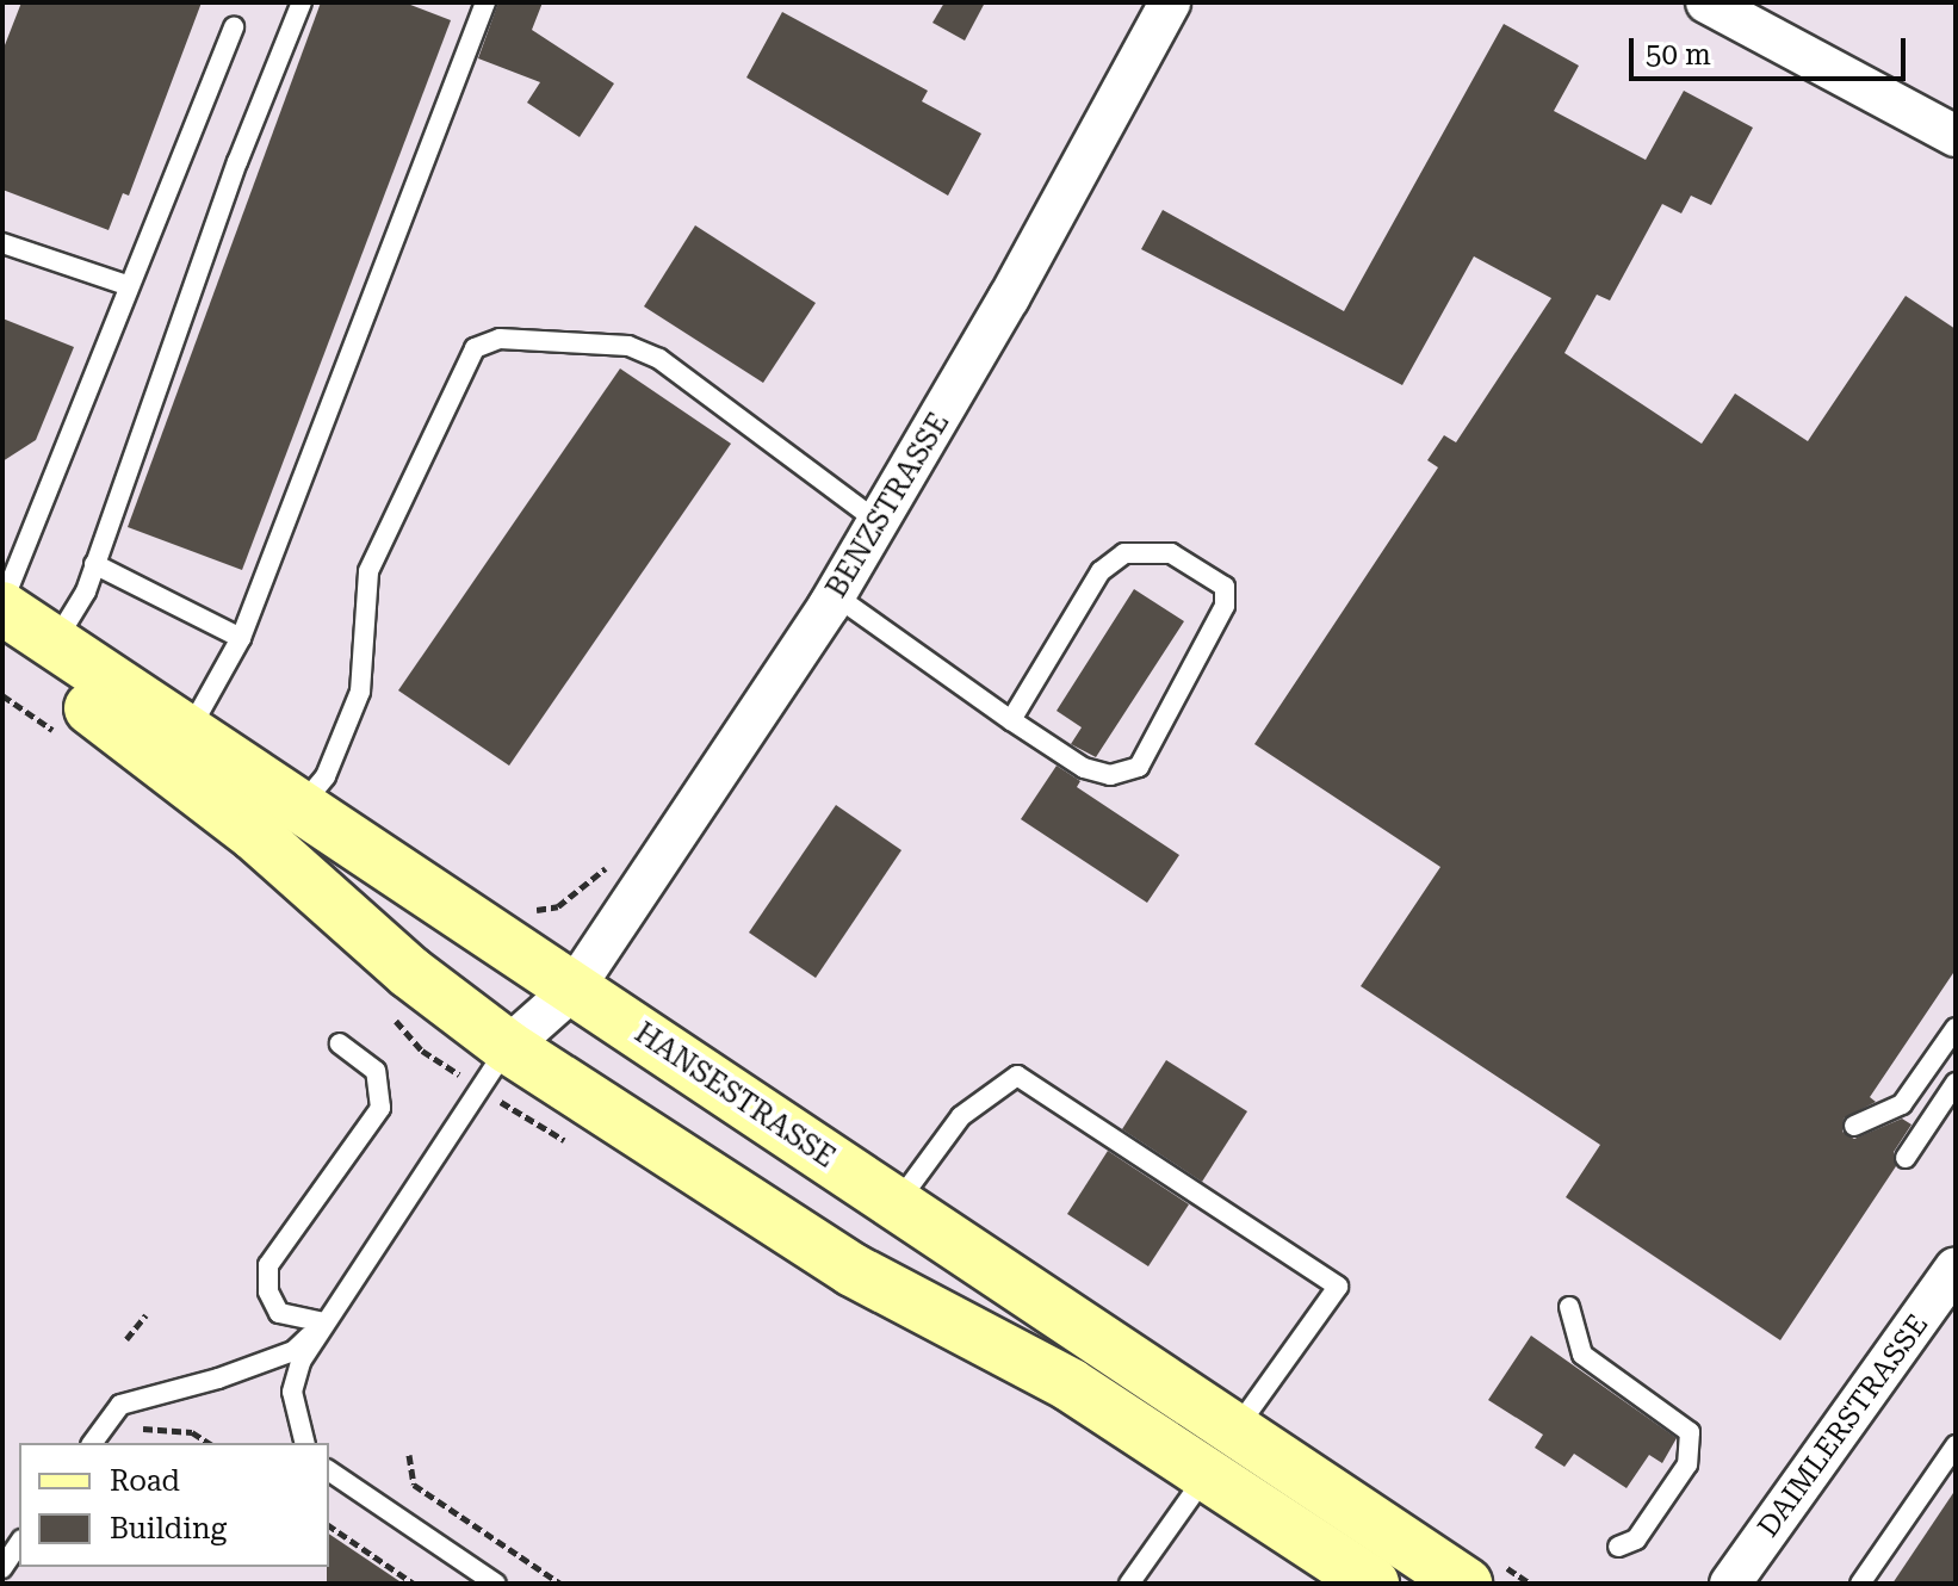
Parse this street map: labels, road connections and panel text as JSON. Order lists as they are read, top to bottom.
{
  "streets": {
    "main road": ["HANSESTRASSE"],
    "street": ["BENZSTRASSE", "DAIMLERSTRASSE"]
  },
  "crossings": [
    ["BENZSTRASSE", "HANSESTRASSE"]
  ],
  "legend": ["Road", "Building"],
  "scale_bar": "50 m"
}
